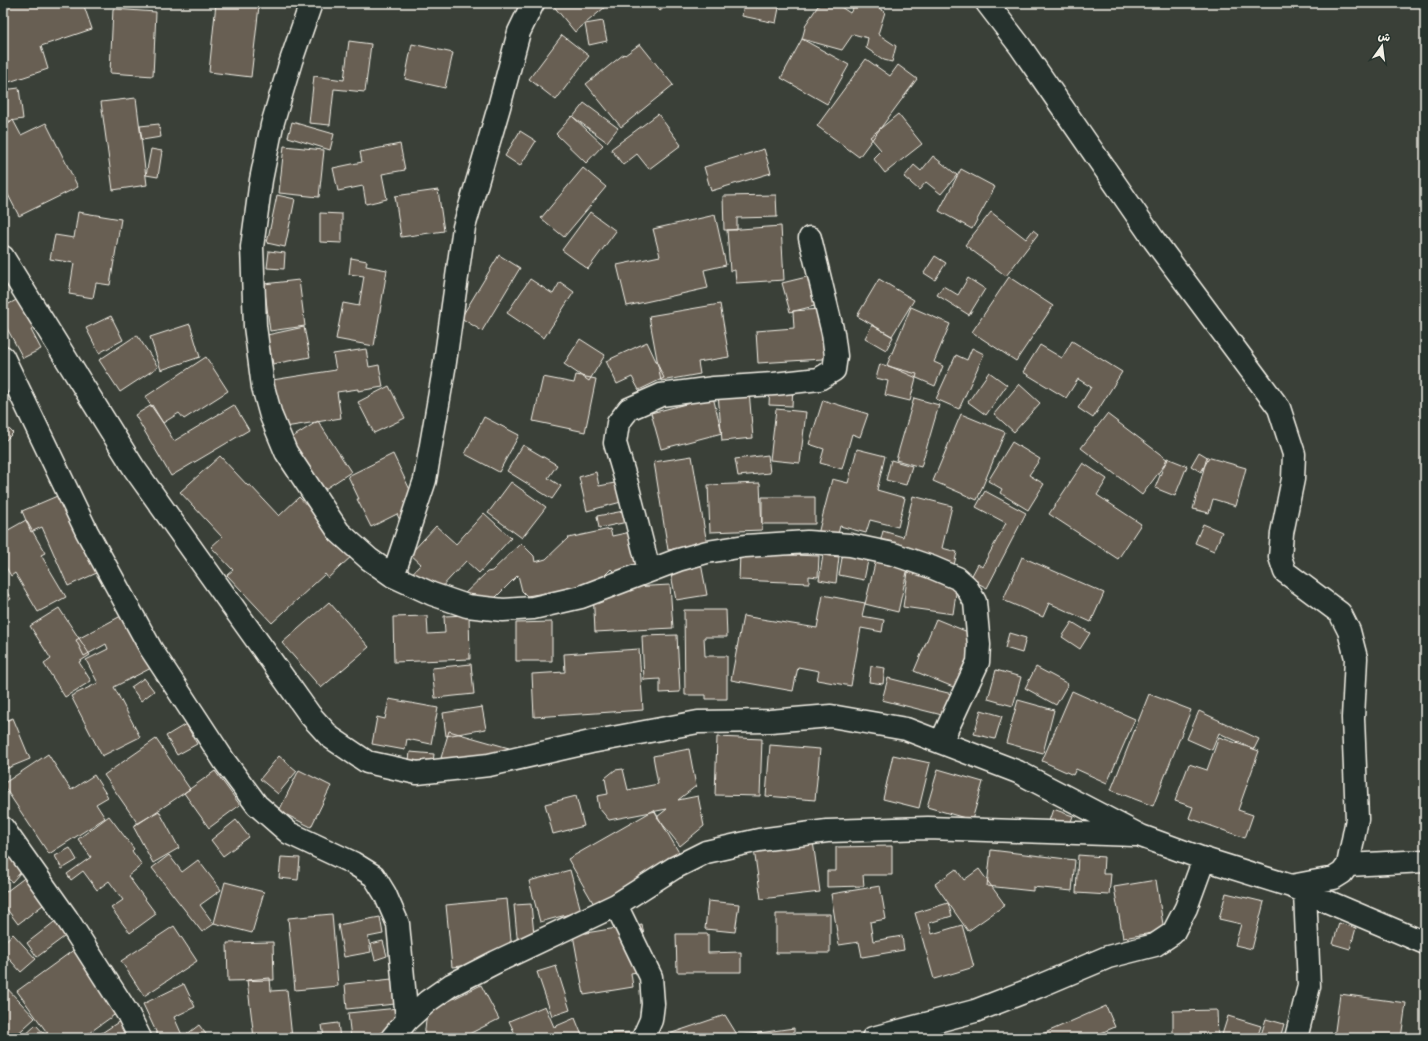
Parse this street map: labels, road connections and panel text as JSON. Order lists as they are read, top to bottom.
{
  "north": "top"
}
